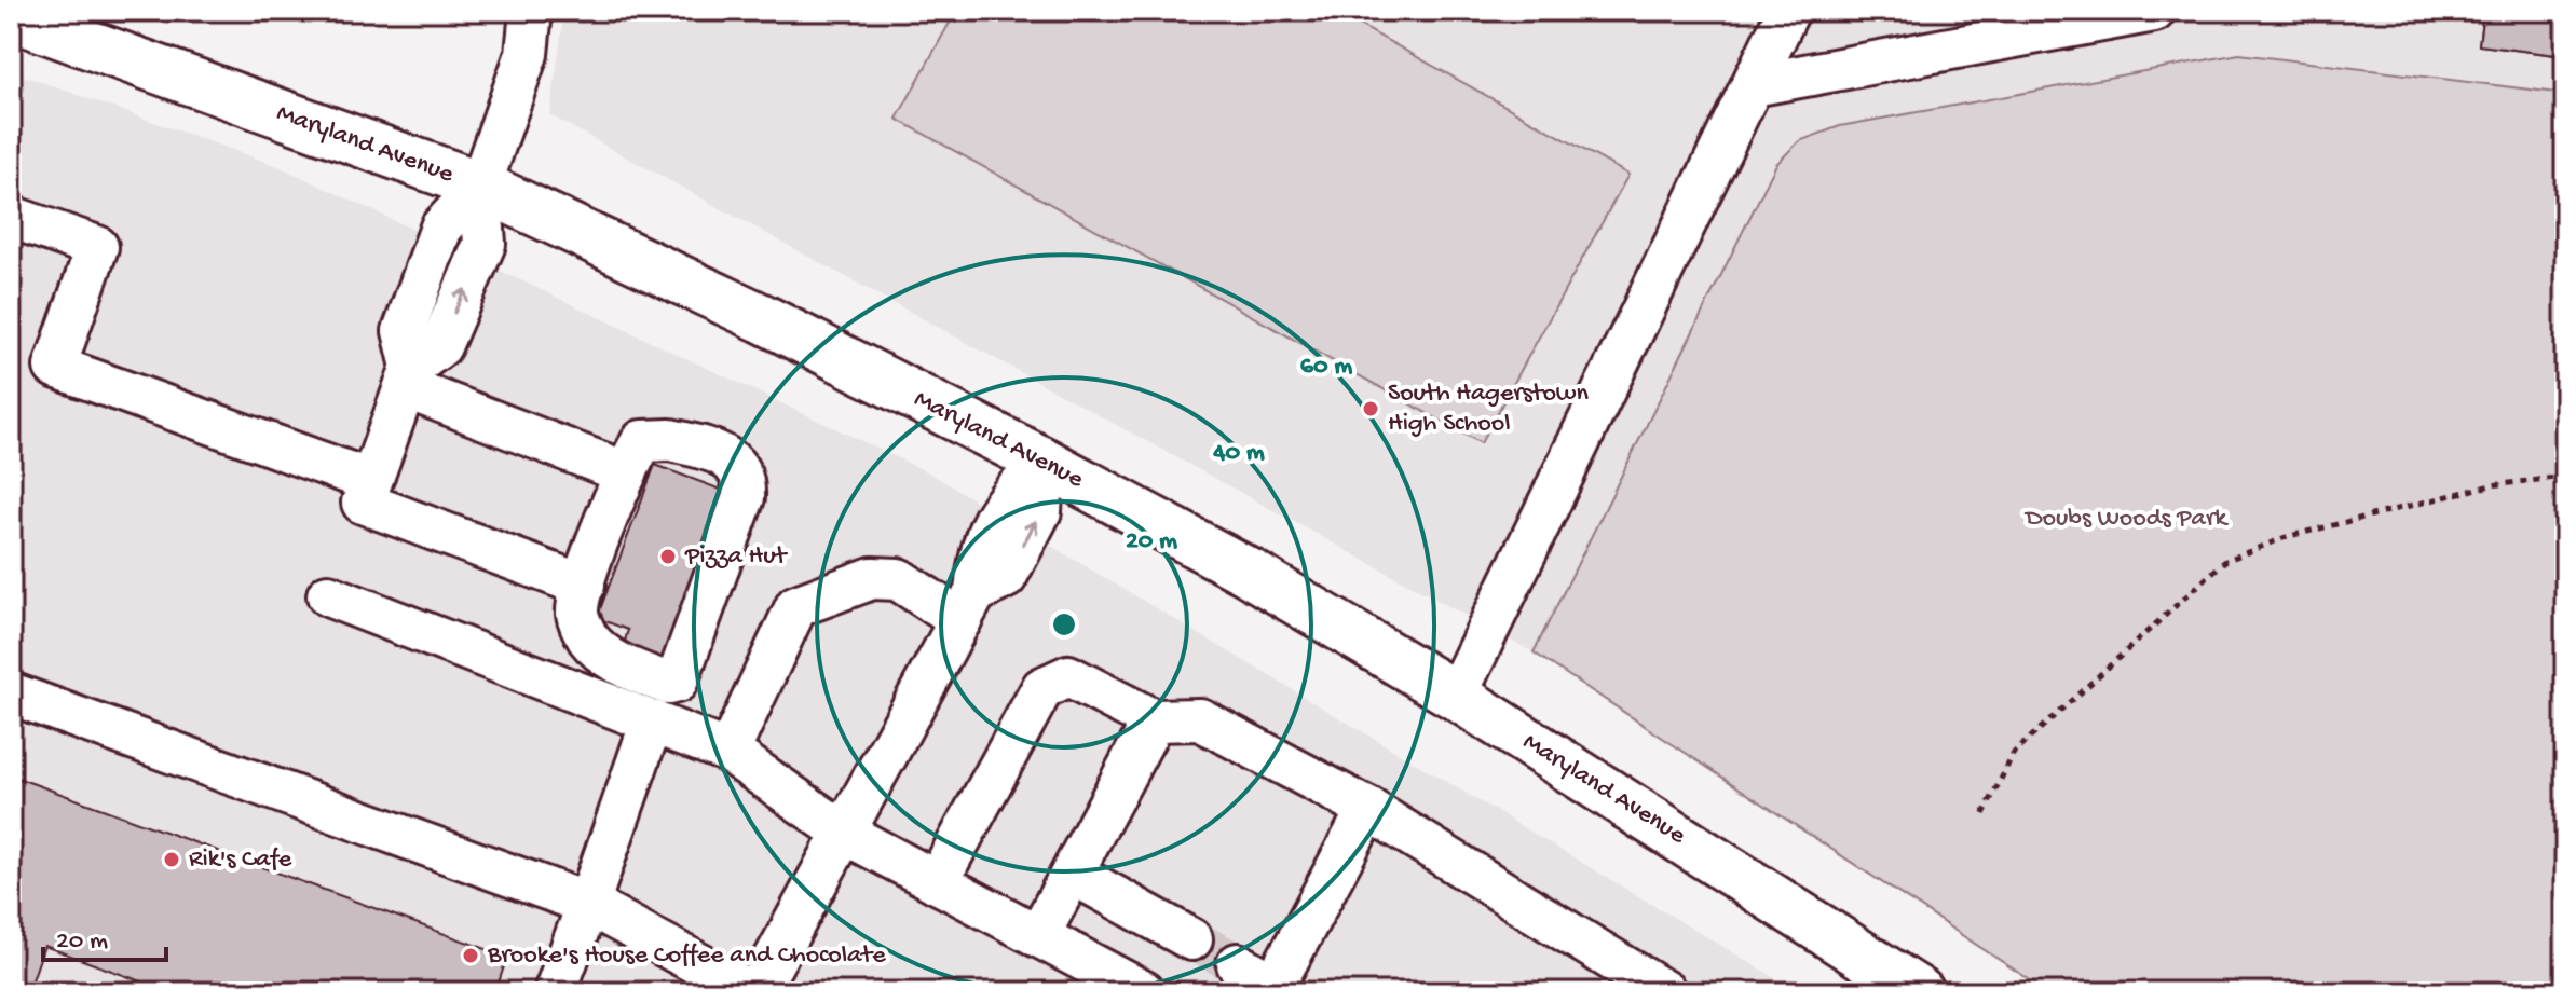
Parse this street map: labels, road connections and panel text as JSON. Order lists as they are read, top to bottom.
{
  "streets": {
    "main road": ["Maryland Avenue"]
  },
  "parks": ["Doubs Woods Park"],
  "places": [
    "South Hagerstown High School",
    "Pizza Hut",
    "Rik's Cafe",
    "Brooke's House Coffee and Chocolate"
  ],
  "scale_bar": "20 m",
  "rings": ["60 m", "40 m", "20 m"]
}
